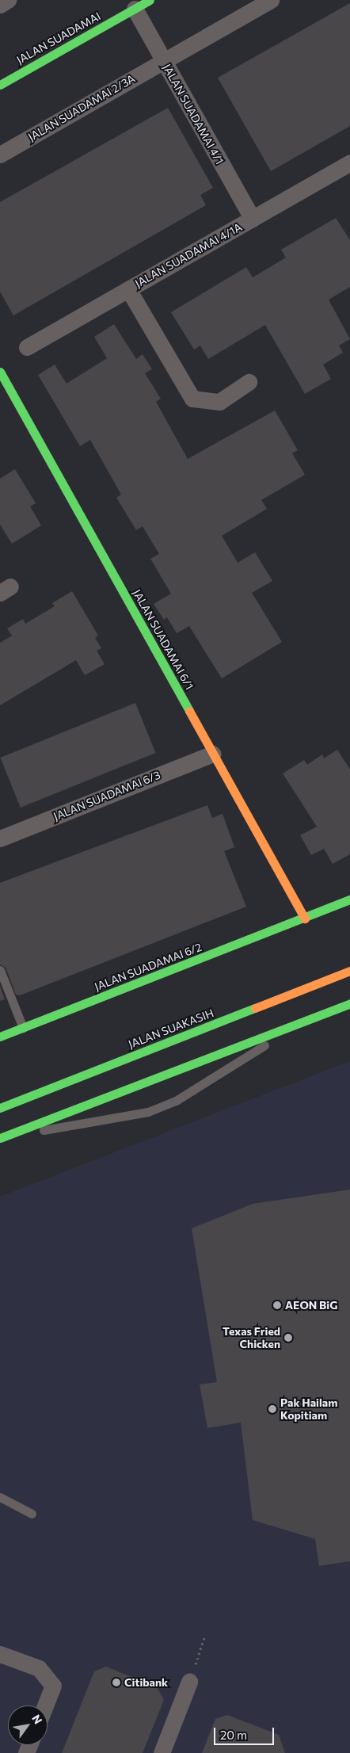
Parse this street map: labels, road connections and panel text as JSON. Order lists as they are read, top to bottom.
{
  "streets": {
    "street": [
      "JALAN SUADAMAI",
      "JALAN SUADAMAI 2/3A",
      "JALAN SUADAMAI 4/1",
      "JALAN SUADAMAI 4/1A",
      "JALAN SUADAMAI 6/1",
      "JALAN SUADAMAI 6/3",
      "JALAN SUADAMAI 6/2",
      "JALAN SUAKASIH"
    ]
  },
  "crossings": [
    ["JALAN SUADAMAI", "JALAN SUADAMAI 4/1"],
    ["JALAN SUADAMAI 2/3A", "JALAN SUADAMAI 4/1"],
    ["JALAN SUADAMAI 4/1", "JALAN SUADAMAI 4/1A"],
    ["JALAN SUADAMAI 6/1", "JALAN SUADAMAI 6/3"],
    ["JALAN SUADAMAI 6/1", "JALAN SUADAMAI 6/2"]
  ],
  "places": [
    "AEON BiG",
    "Texas Fried Chicken",
    "Pak Hailam Kopitiam",
    "Citibank"
  ],
  "scale_bar": "20 m",
  "north": "top right"
}
